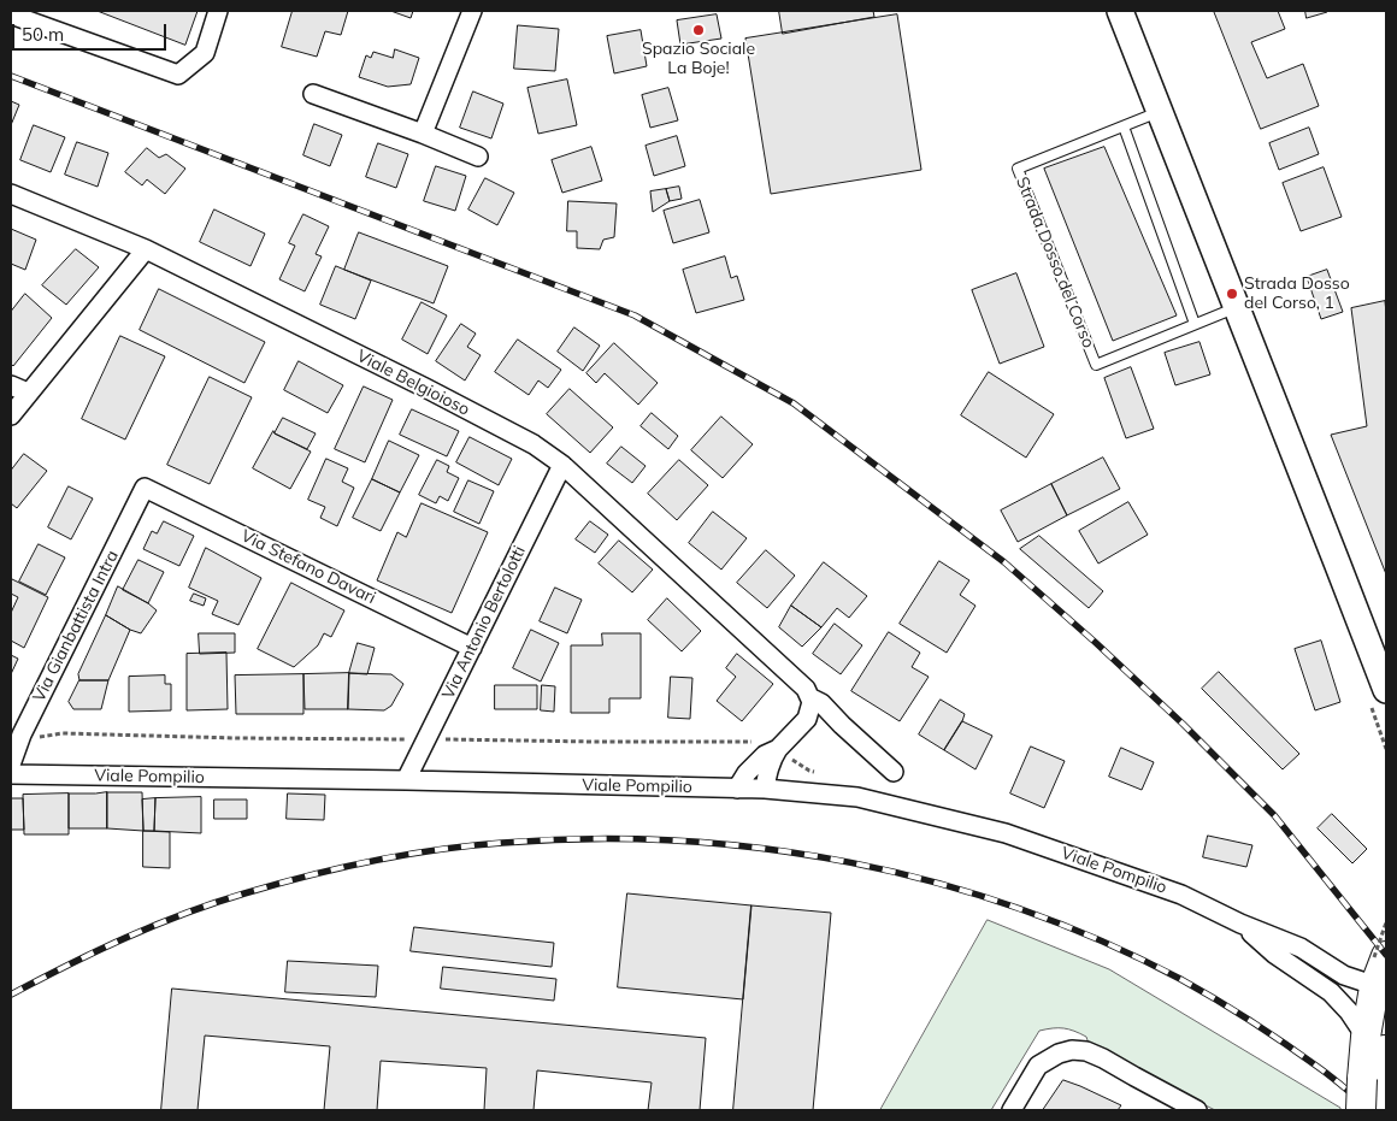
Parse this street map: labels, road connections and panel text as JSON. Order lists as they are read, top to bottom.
{
  "streets": {
    "street": [
      "Viale Belgioioso",
      "Via Stefano Davari",
      "Via Antonio Bertolotti",
      "Via Gianbattista Intra",
      "Viale Pompilio"
    ],
    "lane": ["Strada Dosso del Corso"]
  },
  "crossings": [
    ["Viale Belgioioso", "Via Antonio Bertolotti"],
    ["Via Stefano Davari", "Via Antonio Bertolotti"],
    ["Via Stefano Davari", "Via Gianbattista Intra"],
    ["Via Antonio Bertolotti", "Viale Pompilio"]
  ],
  "places": ["Spazio Sociale La Boje!", "Strada Dosso del Corso, 1"],
  "scale_bar": "50 m"
}
